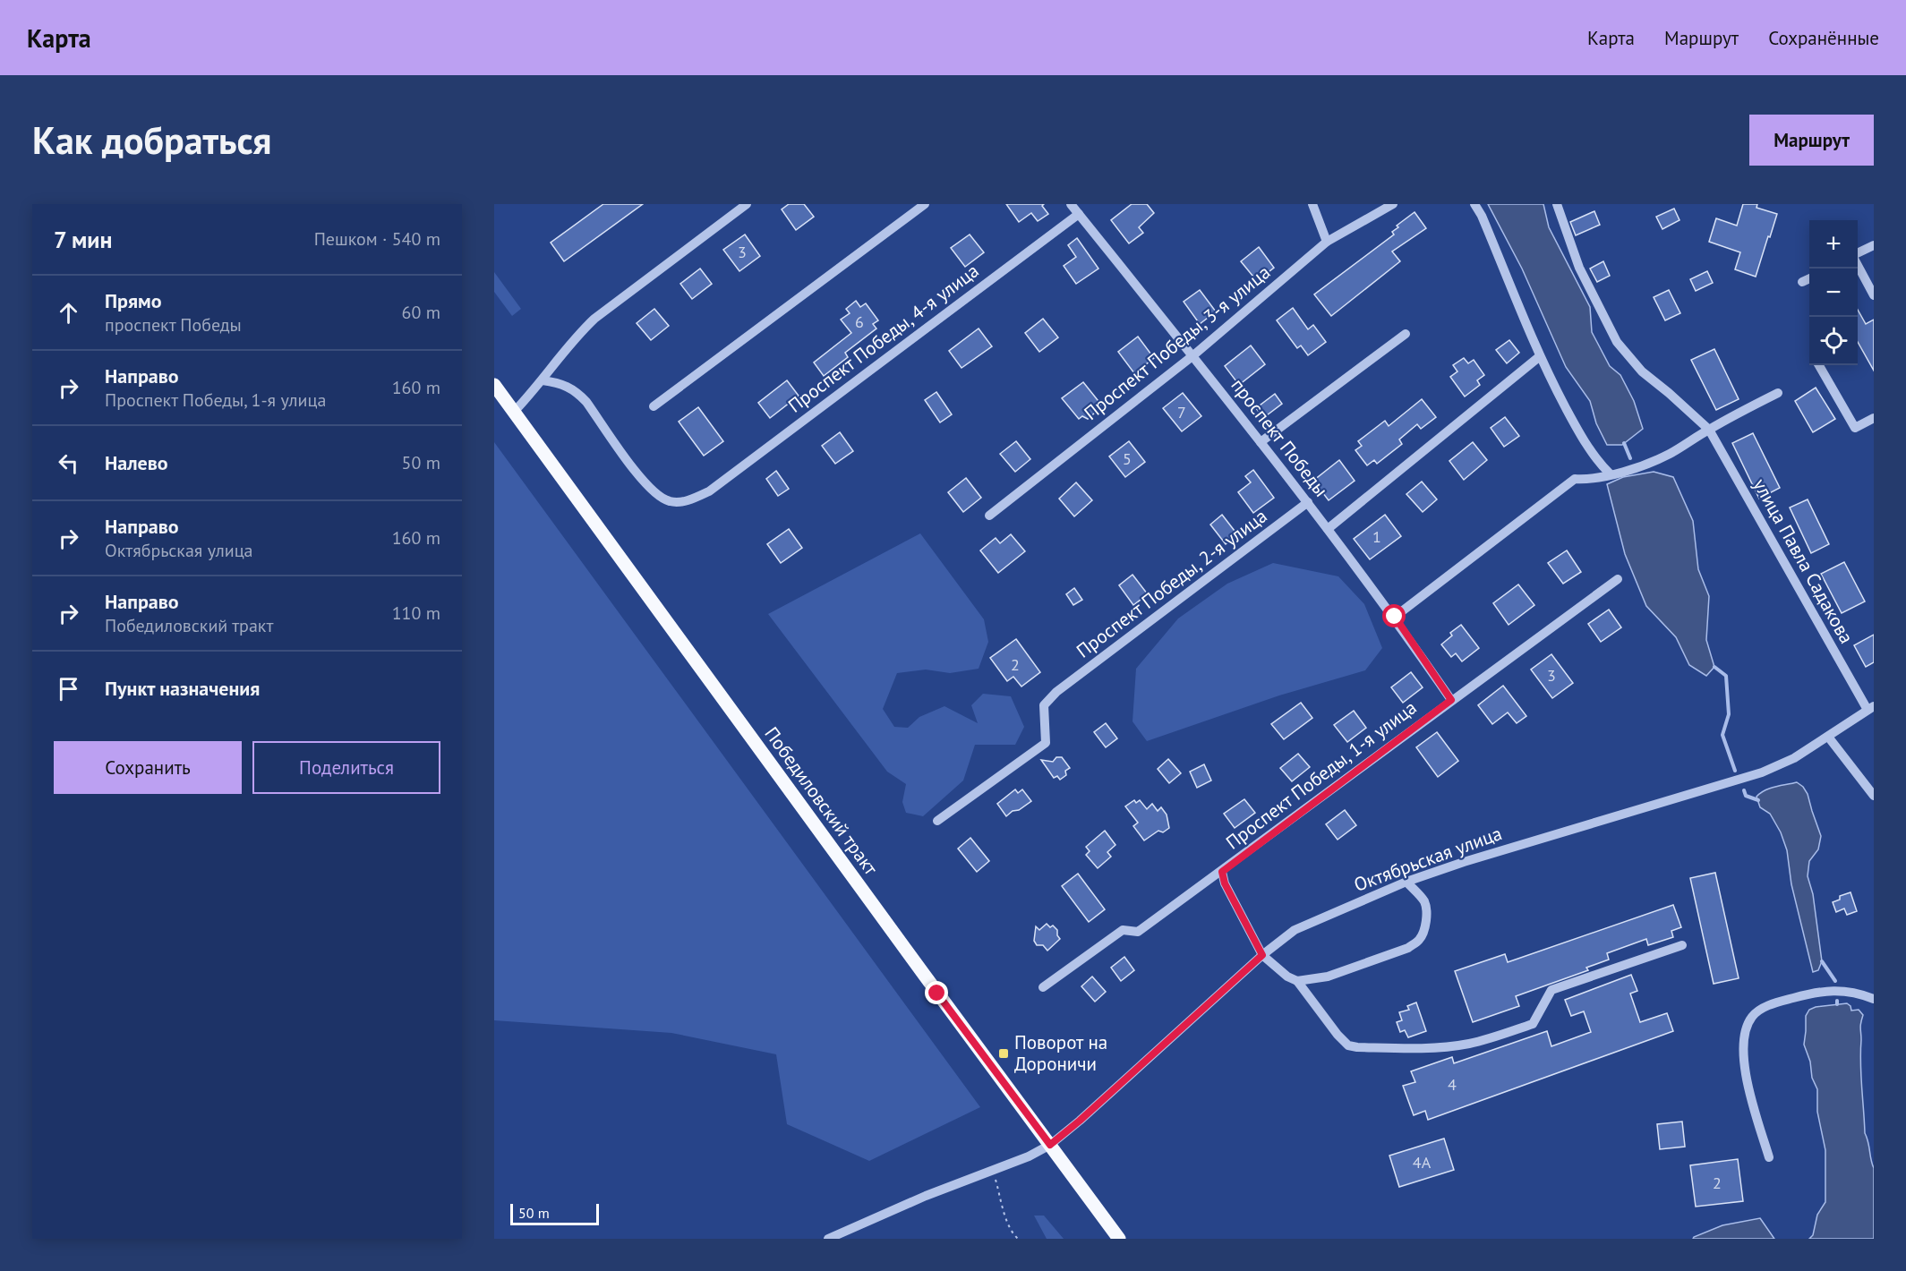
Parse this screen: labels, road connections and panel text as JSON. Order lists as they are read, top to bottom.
{
  "streets": {
    "main road": ["Победиловский тракт"],
    "street": [
      "Проспект Победы, 4-я улица",
      "Проспект Победы, 3-я улица",
      "проспект Победы",
      "улица Павла Садакова",
      "Проспект Победы, 2-я улица",
      "Проспект Победы, 1-я улица",
      "Октябрьская улица"
    ]
  },
  "crossings": [
    ["Проспект Победы, 4-я улица", "проспект Победы"],
    ["Проспект Победы, 3-я улица", "проспект Победы"],
    ["проспект Победы", "Проспект Победы, 2-я улица"],
    ["проспект Победы", "Проспект Победы, 1-я улица"],
    ["улица Павла Садакова", "Октябрьская улица"],
    ["Победиловский тракт", "Октябрьская улица"]
  ],
  "places": {
    "transit": ["Поворот на Дороничи"]
  },
  "house_numbers": [
    "3",
    "6",
    "7",
    "5",
    "1",
    "2",
    "3",
    "4",
    "4А",
    "2"
  ],
  "scale_bar": "50 m",
  "page": {
    "header": "Карта",
    "nav": ["Карта", "Маршрут", "Сохранённые"],
    "buttons": [
      "Маршрут",
      ["Сохранить", "Поделиться"]
    ],
    "title": "Как добраться",
    "heading": ["7 мин", "Пешком · 540 m"],
    "map_buttons": ["+", "−"],
    "list": [
      ["Прямо", "проспект Победы", "60 m"],
      ["Направо", "Проспект Победы, 1-я улица", "160 m"],
      ["Налево", "50 m"],
      ["Направо", "Октябрьская улица", "160 m"],
      ["Направо", "Победиловский тракт", "110 m"],
      "Пункт назначения"
    ],
    "scale": "50 m"
  }
}
